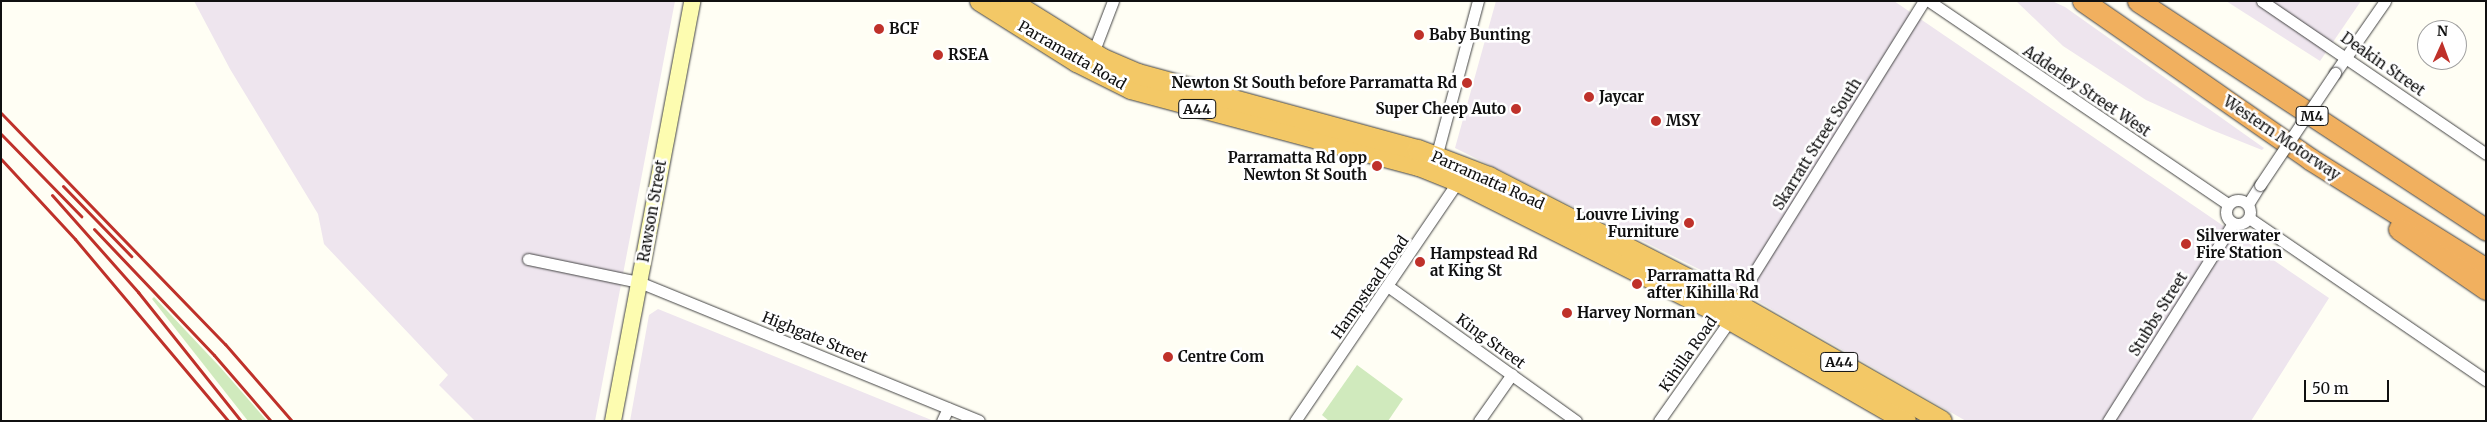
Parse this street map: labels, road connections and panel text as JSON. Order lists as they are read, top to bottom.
{
  "streets": {
    "highway": [
      "Parramatta Road",
      "A44",
      "M4",
      "Western Motorway"
    ],
    "main road": ["Rawson Street"],
    "street": [
      "Deakin Street",
      "Adderley Street West",
      "Skarratt Street South",
      "Hampstead Road",
      "Stubbs Street",
      "Highgate Street",
      "King Street",
      "Kihilla Road"
    ]
  },
  "crossings": [
    ["Parramatta Road", "Skarratt Street South"],
    ["Parramatta Road", "Hampstead Road"],
    ["Parramatta Road", "Kihilla Road"],
    ["Adderley Street West", "Stubbs Street"],
    ["M4", "Western Motorway"],
    ["Skarratt Street South", "Kihilla Road"],
    ["Rawson Street", "Highgate Street"],
    ["Hampstead Road", "King Street"]
  ],
  "places": [
    "BCF",
    "Baby Bunting",
    "RSEA",
    "Newton St South before Parramatta Rd",
    "Jaycar",
    "Super Cheep Auto",
    "MSY",
    "Parramatta Rd opp Newton St South",
    "Louvre Living Furniture",
    "Silverwater Fire Station",
    "Hampstead Rd at King St",
    "Parramatta Rd after Kihilla Rd",
    "Harvey Norman",
    "Centre Com"
  ],
  "scale_bar": "50 m",
  "north": "top"
}
